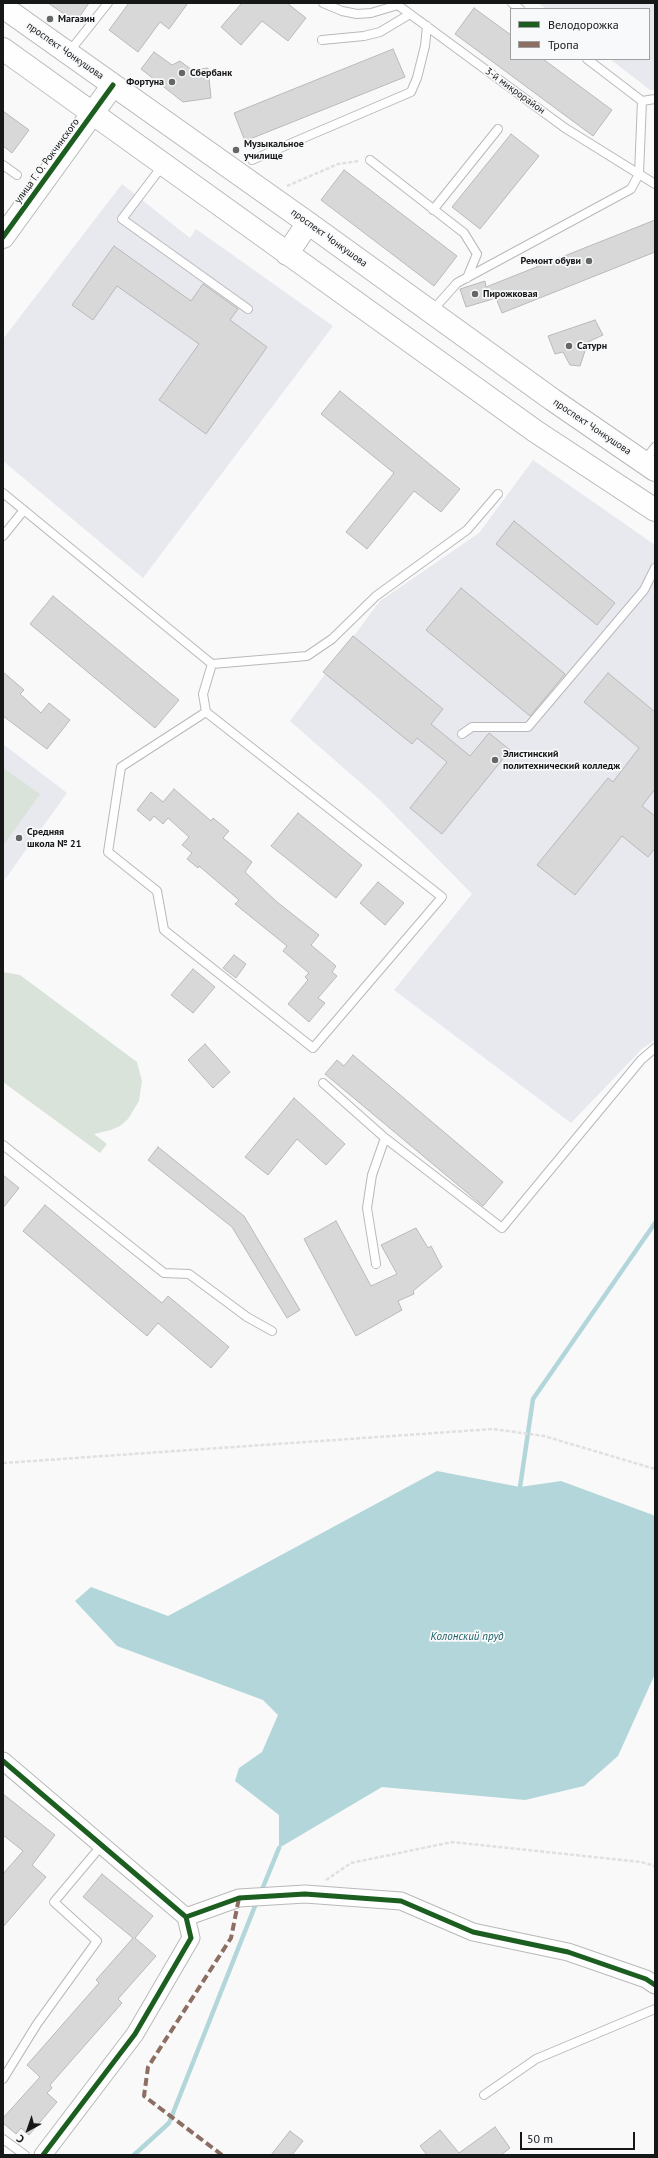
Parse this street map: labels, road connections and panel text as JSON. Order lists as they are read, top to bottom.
{
  "streets": {
    "main road": ["проспект Чонкушова", "улица Г. О. Рокчинского"],
    "lane": ["3-й микрорайон"]
  },
  "crossings": [
    ["проспект Чонкушова", "улица Г. О. Рокчинского"]
  ],
  "water": ["Колонский пруд"],
  "places": [
    "Магазин",
    "Сбербанк",
    "Фортуна",
    "Музыкальное училище",
    "Ремонт обуви",
    "Пирожковая",
    "Сатурн",
    "Элистинский политехнический колледж",
    "Средняя школа № 21"
  ],
  "legend": ["Велодорожка", "Тропа"],
  "scale_bar": "50 m",
  "north": "bottom left"
}
